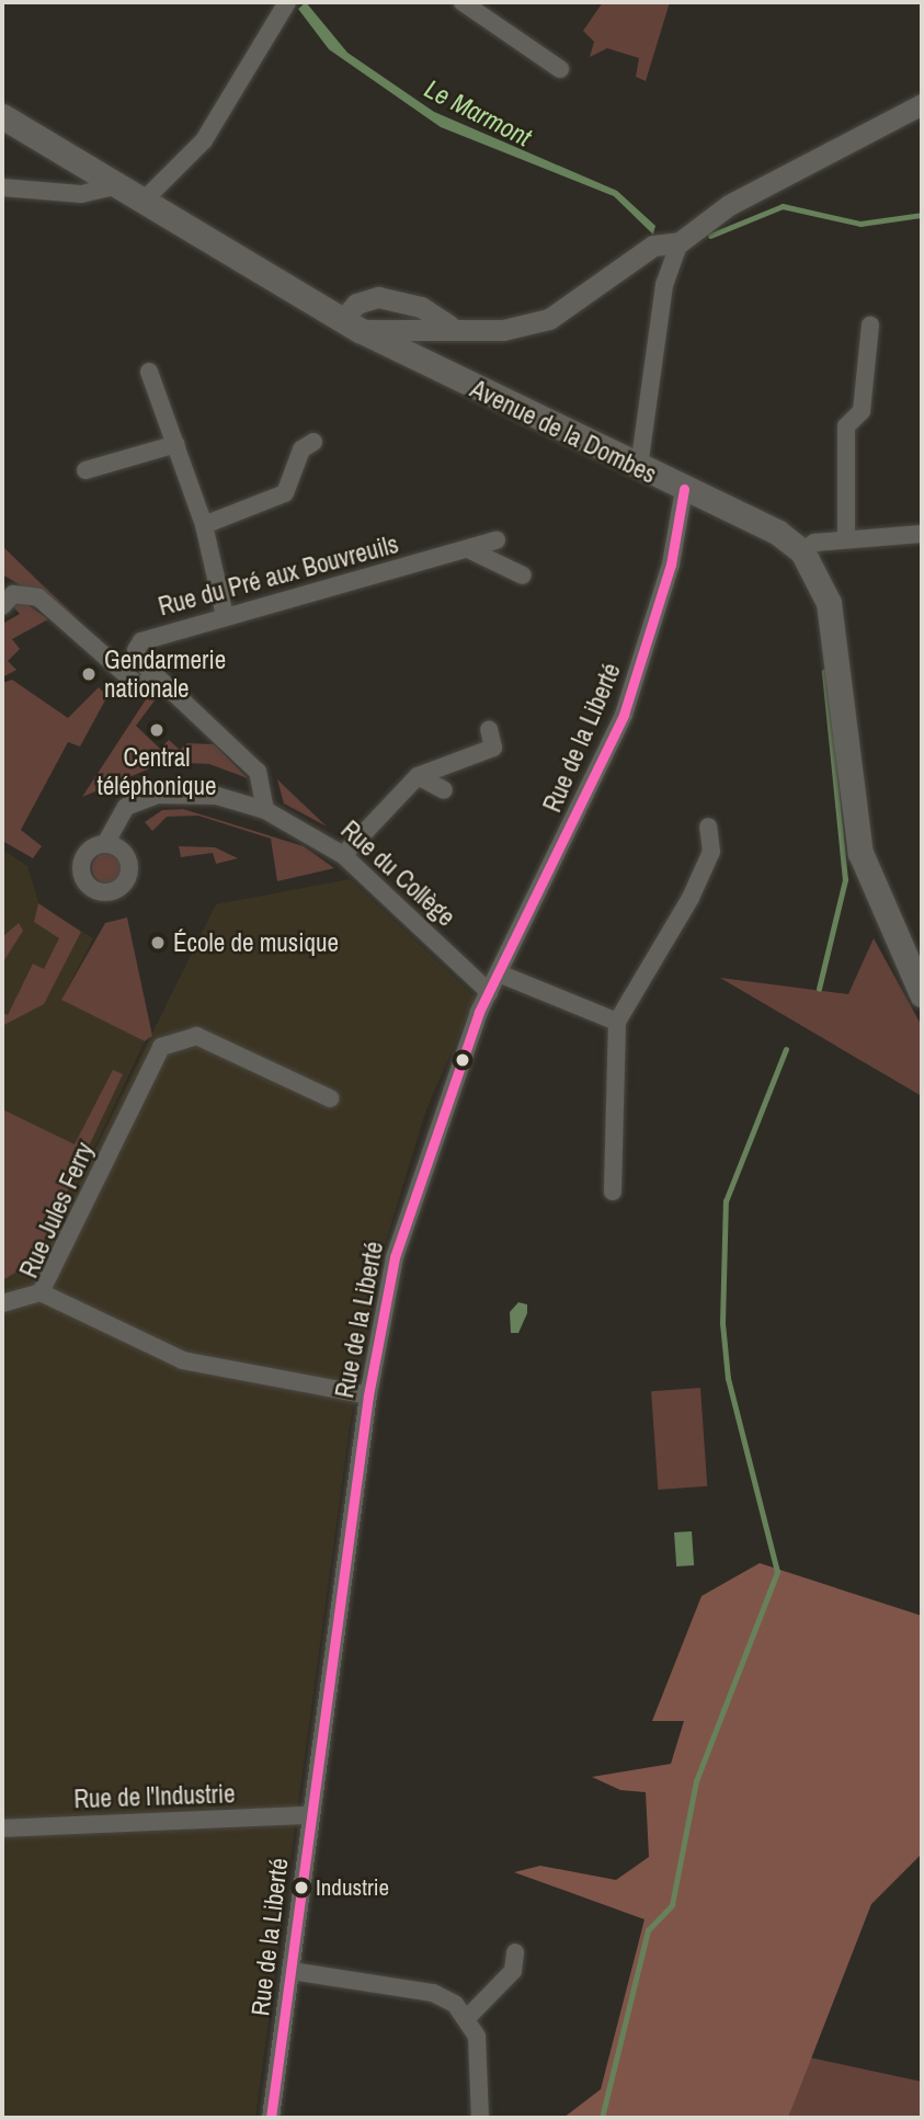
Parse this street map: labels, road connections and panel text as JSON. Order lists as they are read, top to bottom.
{
  "streets": {
    "main road": ["Avenue de la Dombes"],
    "street": [
      "Rue du Pré aux Bouvreuils",
      "Rue de la Liberté",
      "Rue du Collège",
      "Rue Jules Ferry",
      "Rue de l'Industrie"
    ]
  },
  "crossings": [
    ["Avenue de la Dombes", "Rue de la Liberté"],
    ["Rue du Pré aux Bouvreuils", "Rue du Collège"],
    ["Rue de la Liberté", "Rue du Collège"],
    ["Rue de la Liberté", "Rue Jules Ferry"],
    ["Rue de la Liberté", "Rue de l'Industrie"]
  ],
  "water": ["Le Marmont"],
  "places": [
    "Gendarmerie nationale",
    "Central téléphonique",
    "École de musique",
    "Industrie"
  ]
}
